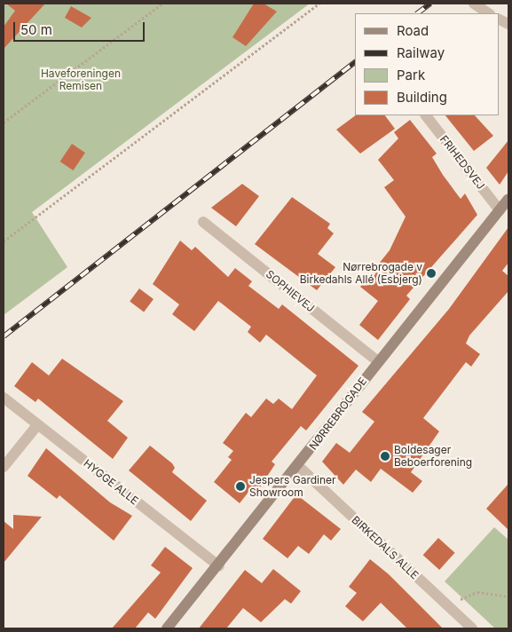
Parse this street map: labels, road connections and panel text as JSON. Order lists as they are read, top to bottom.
{
  "streets": {
    "street": [
      "FRIHEDSVEJ",
      "SOPHIEVEJ",
      "NØRREBROGADE",
      "HYGGE ALLE",
      "BIRKEDALS ALLE"
    ]
  },
  "crossings": [
    ["FRIHEDSVEJ", "NØRREBROGADE"],
    ["SOPHIEVEJ", "NØRREBROGADE"],
    ["NØRREBROGADE", "HYGGE ALLE"],
    ["NØRREBROGADE", "BIRKEDALS ALLE"]
  ],
  "parks": ["Haveforeningen Remisen"],
  "places": ["Nørrebrogade v Birkedahls Allé (Esbjerg)", "Boldesager Beboerforening", "Jespers Gardiner Showroom"],
  "legend": [
    "Road",
    "Railway",
    "Park",
    "Building"
  ],
  "scale_bar": "50 m"
}
